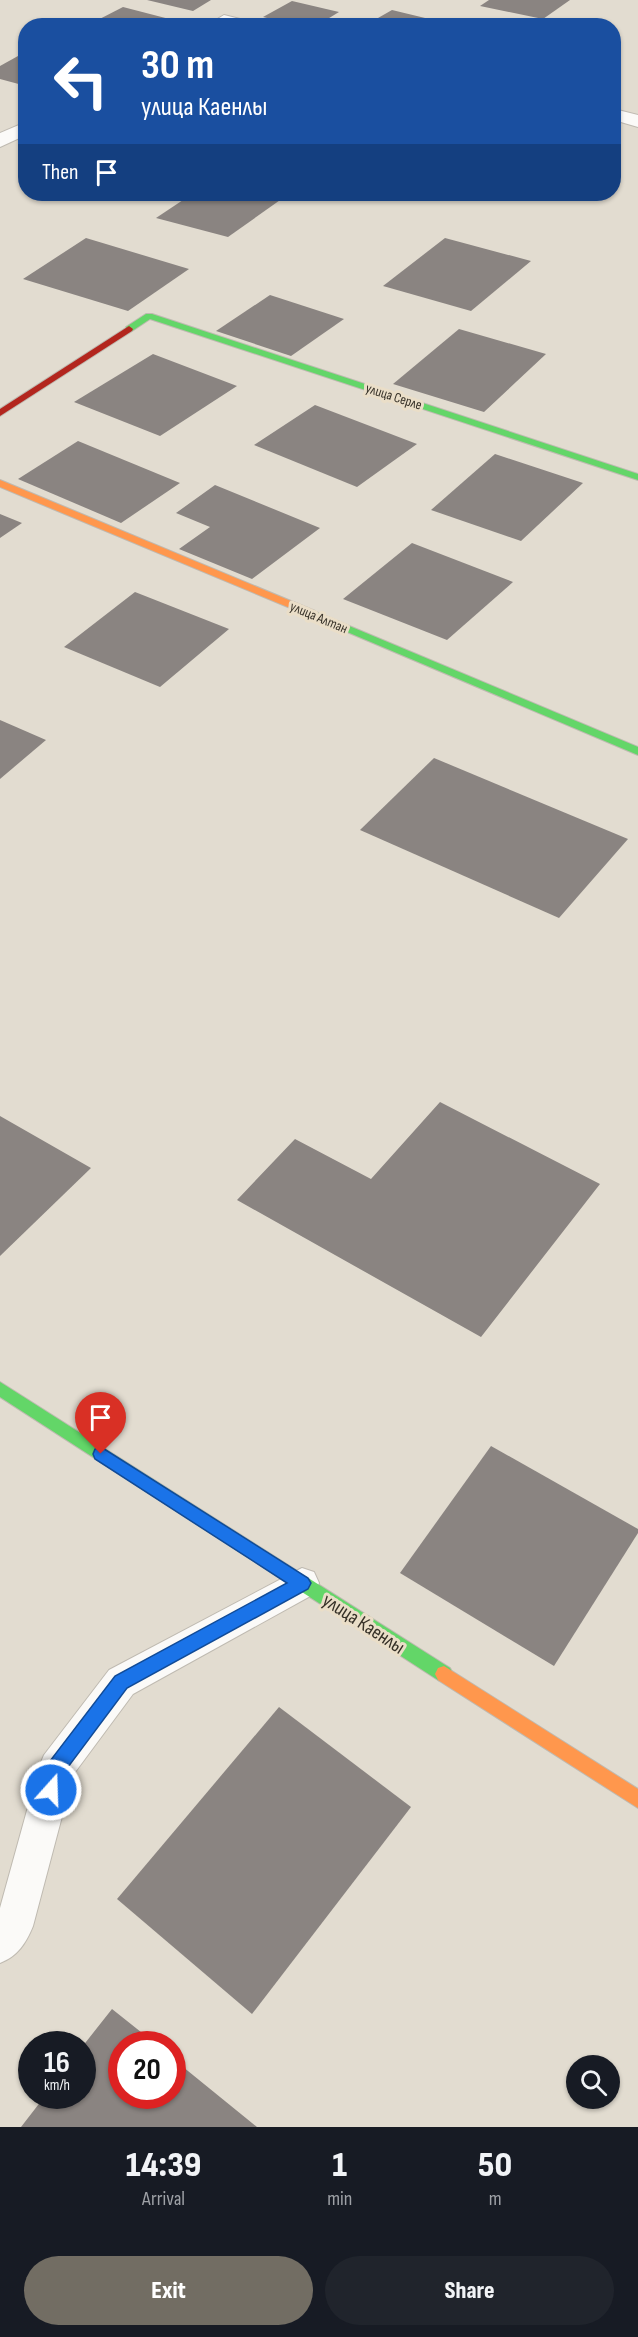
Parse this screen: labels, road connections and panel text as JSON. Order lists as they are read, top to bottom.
{
  "streets": {
    "street": ["улица Серле", "улица Алтан", "улица Каенлы"]
  },
  "page": {
    "turn": ["30 m", "улица Каенлы"],
    "then": "Then",
    "speed": "16 km/h",
    "limit": "20",
    "eta": [
      "14:39",
      "Arrival",
      "1",
      "min",
      "50",
      "m"
    ],
    "buttons": ["Exit", "Share"]
  }
}
